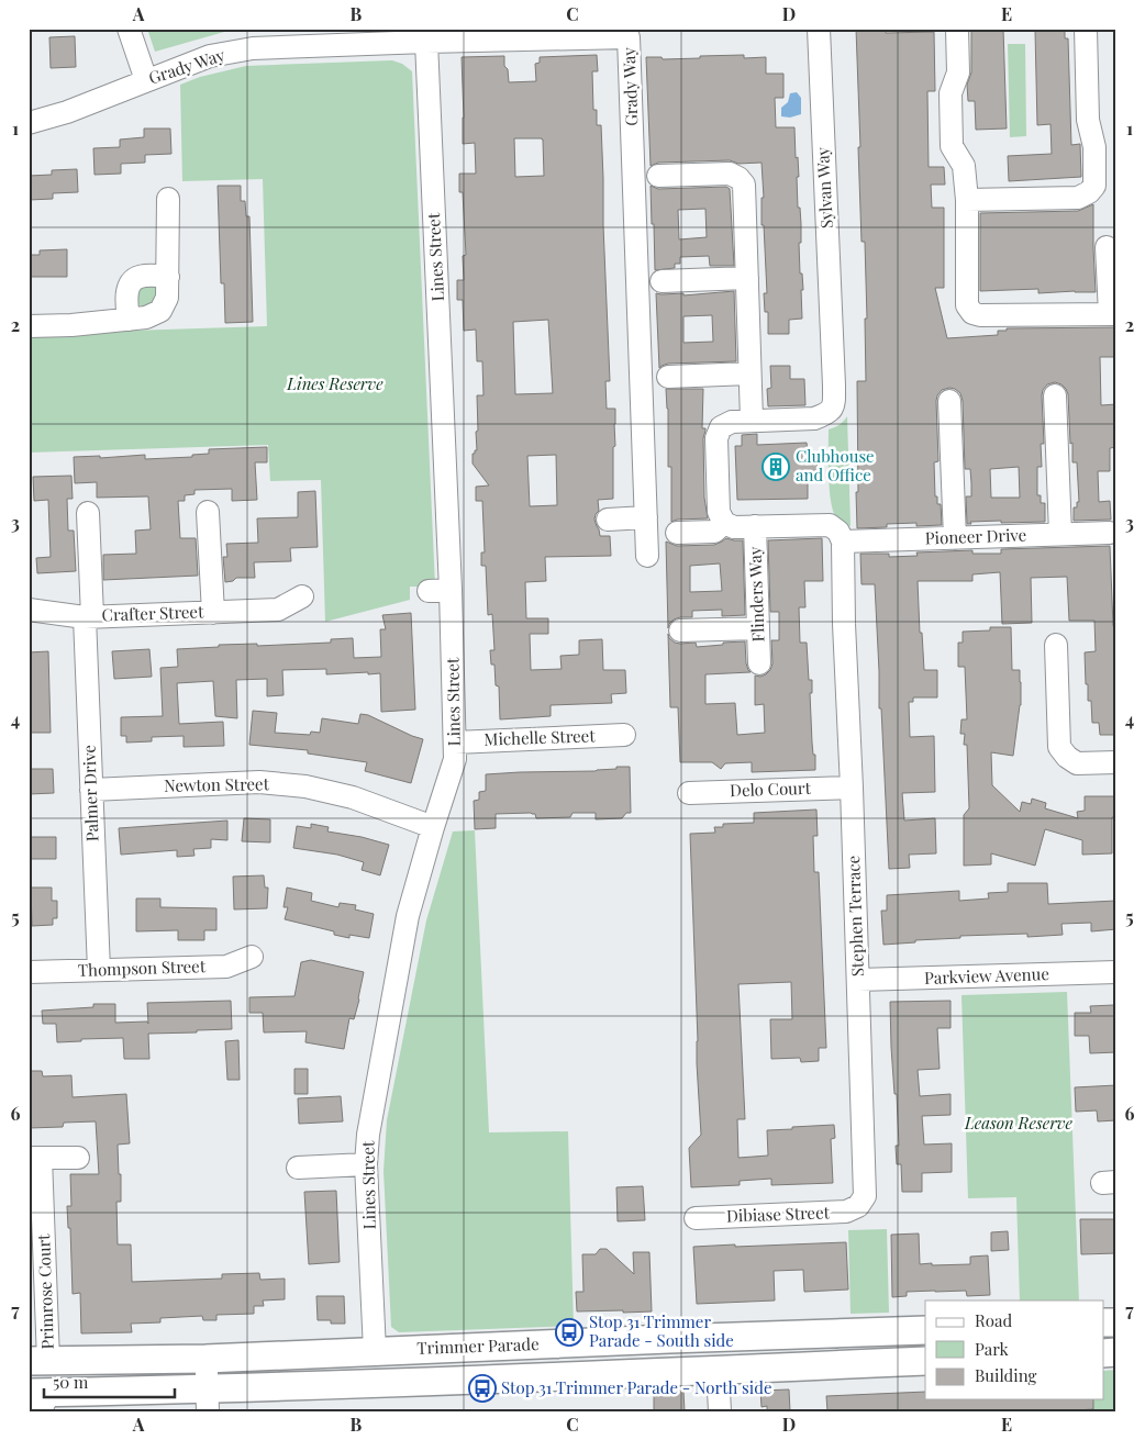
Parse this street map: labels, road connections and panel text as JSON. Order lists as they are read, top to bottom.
{
  "streets": {
    "main road": ["Trimmer Parade"],
    "street": [
      "Grady Way",
      "Sylvan Way",
      "Lines Street",
      "Pioneer Drive",
      "Flinders Way",
      "Crafter Street",
      "Michelle Street",
      "Newton Street",
      "Delo Court",
      "Palmer Drive",
      "Stephen Terrace",
      "Thompson Street",
      "Parkview Avenue",
      "Dibiase Street",
      "Primrose Court"
    ]
  },
  "crossings": [
    ["Grady Way", "Lines Street"],
    ["Lines Street", "Michelle Street"],
    ["Lines Street", "Newton Street"],
    ["Lines Street", "Trimmer Parade"],
    ["Pioneer Drive", "Stephen Terrace"],
    ["Crafter Street", "Palmer Drive"],
    ["Newton Street", "Palmer Drive"],
    ["Delo Court", "Stephen Terrace"],
    ["Palmer Drive", "Thompson Street"],
    ["Stephen Terrace", "Parkview Avenue"],
    ["Stephen Terrace", "Dibiase Street"],
    ["Primrose Court", "Trimmer Parade"]
  ],
  "parks": ["Lines Reserve", "Leason Reserve"],
  "places": {
    "building": ["Clubhouse and Office"],
    "bus stop": ["Stop 31 Trimmer Parade - South side", "Stop 31 Trimmer Parade - North side"]
  },
  "legend": ["Road", "Park", "Building"],
  "scale_bar": "50 m",
  "grid": {
    "columns": [
      "A",
      "B",
      "C",
      "D",
      "E"
    ],
    "rows": [
      "1",
      "2",
      "3",
      "4",
      "5",
      "6",
      "7"
    ]
  }
}
